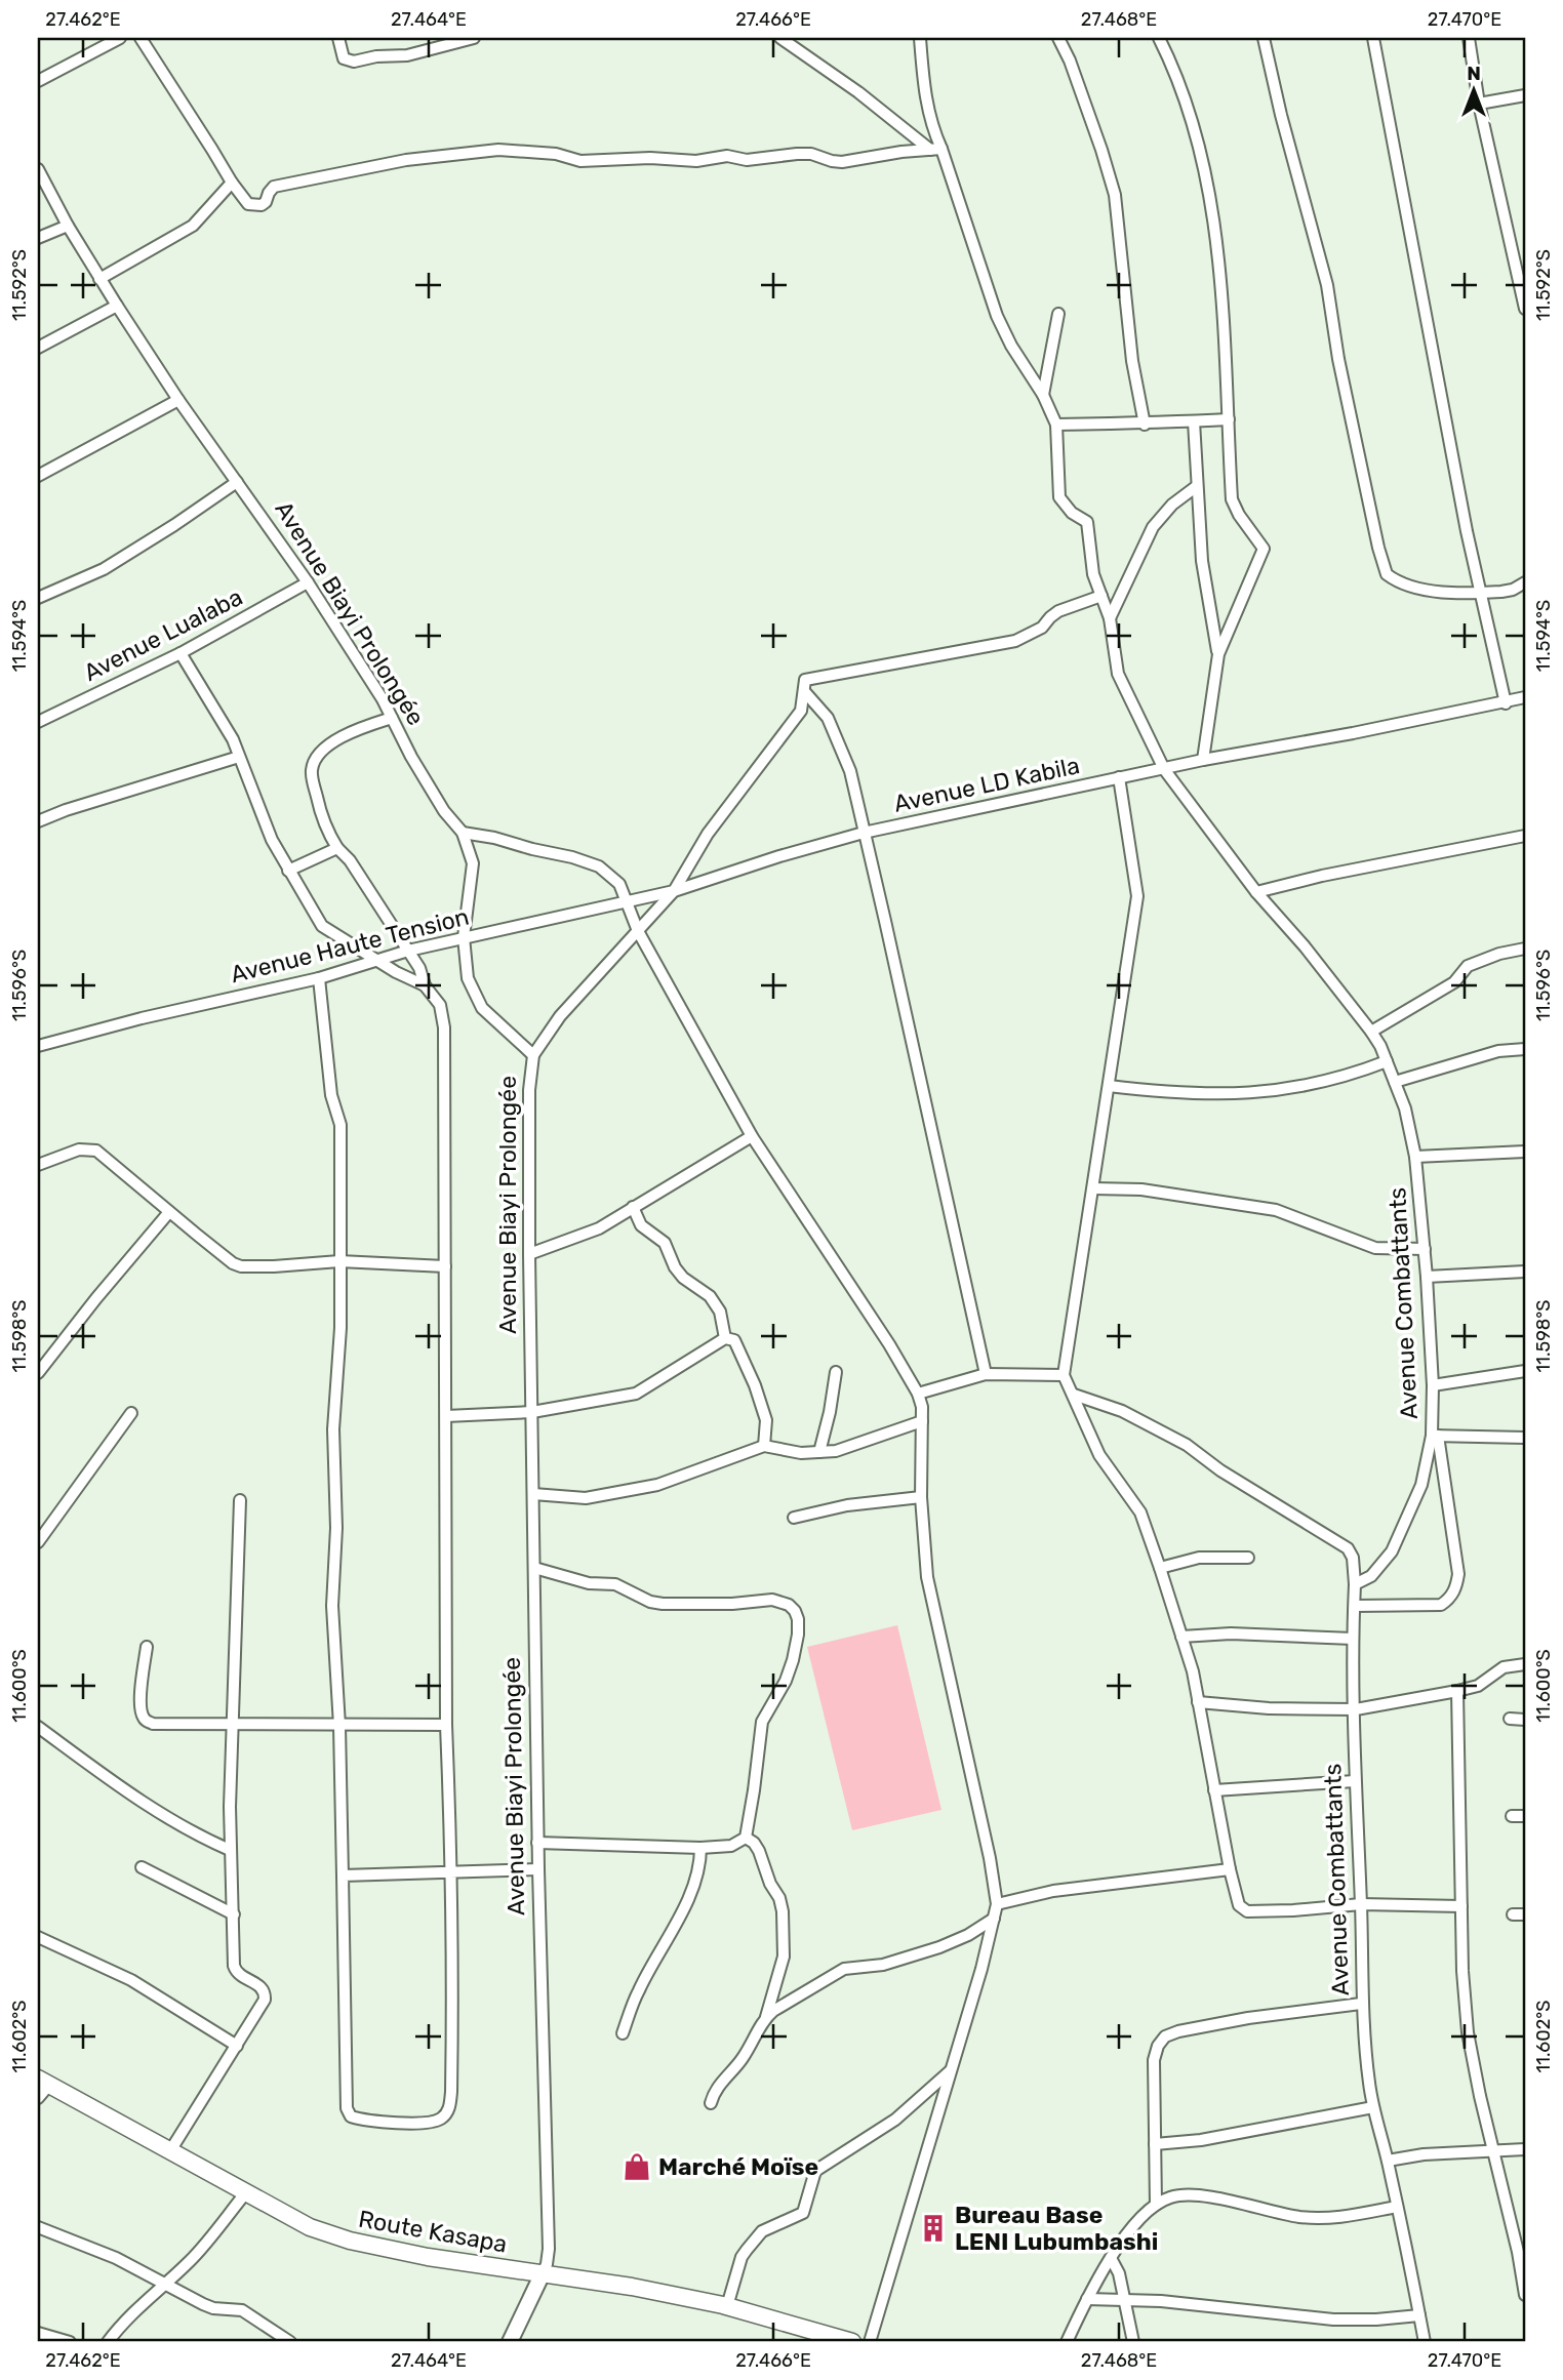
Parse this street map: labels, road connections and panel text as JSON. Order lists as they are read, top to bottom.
{
  "streets": {
    "main road": ["Route Kasapa"],
    "street": [
      "Avenue Biayi Prolongée",
      "Avenue Lualaba",
      "Avenue LD Kabila",
      "Avenue Haute Tension",
      "Avenue Combattants"
    ]
  },
  "crossings": [
    ["Avenue Biayi Prolongée", "Avenue Lualaba"],
    ["Avenue Biayi Prolongée", "Avenue LD Kabila"],
    ["Avenue Biayi Prolongée", "Avenue Haute Tension"],
    ["Avenue Biayi Prolongée", "Route Kasapa"],
    ["Avenue LD Kabila", "Avenue Haute Tension"],
    ["Avenue LD Kabila", "Avenue Combattants"]
  ],
  "places": {
    "shop": ["Marché Moïse"],
    "building": ["Bureau Base LENI Lubumbashi"]
  },
  "north": "top",
  "coordinates": [
    "27.462°E",
    "27.464°E",
    "27.466°E",
    "27.468°E",
    "27.470°E",
    "11.592°S",
    "11.594°S",
    "11.596°S",
    "11.598°S",
    "11.600°S",
    "11.602°S"
  ]
}
